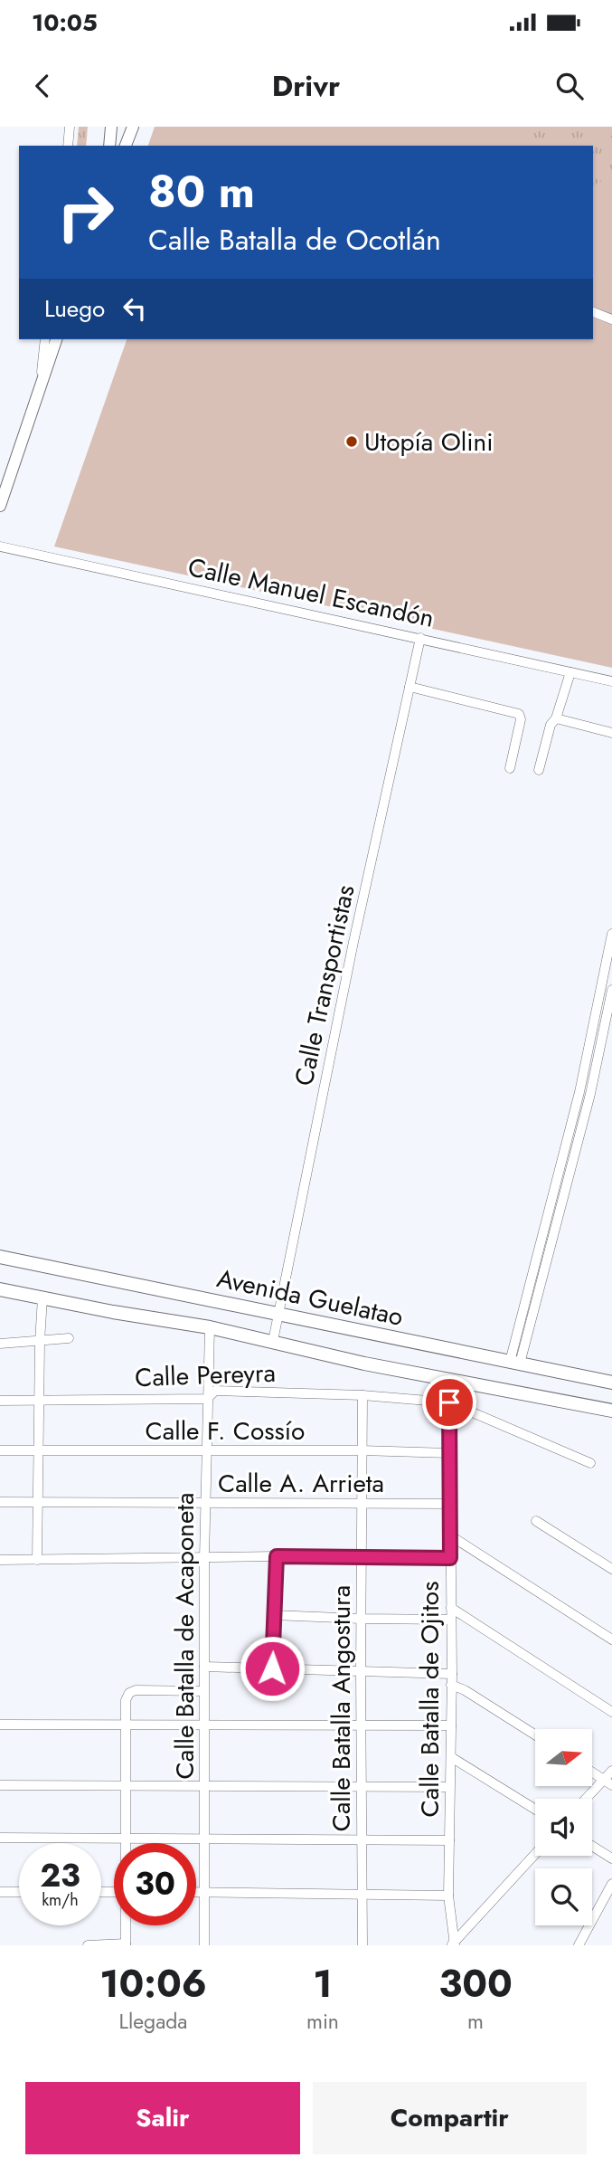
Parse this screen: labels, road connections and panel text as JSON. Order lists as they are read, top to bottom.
{
  "streets": {
    "main road": ["Avenida Guelatao"],
    "street": [
      "Calle Manuel Escandón",
      "Calle Transportistas",
      "Calle Pereyra",
      "Calle F. Cossío",
      "Calle A. Arrieta",
      "Calle Batalla de Acaponeta",
      "Calle Batalla de Ojitos",
      "Calle Batalla Angostura"
    ]
  },
  "crossings": [
    ["Calle Manuel Escandón", "Calle Transportistas"],
    ["Calle Transportistas", "Avenida Guelatao"],
    ["Avenida Guelatao", "Calle Batalla de Acaponeta"],
    ["Avenida Guelatao", "Calle Batalla de Ojitos"],
    ["Calle Pereyra", "Calle Batalla de Acaponeta"],
    ["Calle Pereyra", "Calle Batalla de Ojitos"],
    ["Calle Pereyra", "Calle Batalla Angostura"],
    ["Calle F. Cossío", "Calle Batalla de Acaponeta"],
    ["Calle F. Cossío", "Calle Batalla de Ojitos"],
    ["Calle F. Cossío", "Calle Batalla Angostura"],
    ["Calle A. Arrieta", "Calle Batalla de Acaponeta"],
    ["Calle A. Arrieta", "Calle Batalla de Ojitos"],
    ["Calle A. Arrieta", "Calle Batalla Angostura"]
  ],
  "places": ["Utopía Olini"],
  "north": "right",
  "page": {
    "status": "10:05",
    "header": "Drivr",
    "turn": ["80 m", "Calle Batalla de Ocotlán"],
    "then": "Luego",
    "speed": "23 km/h",
    "limit": "30",
    "eta": [
      "10:06",
      "Llegada",
      "1",
      "min",
      "300",
      "m"
    ],
    "buttons": ["Salir", "Compartir"]
  }
}
